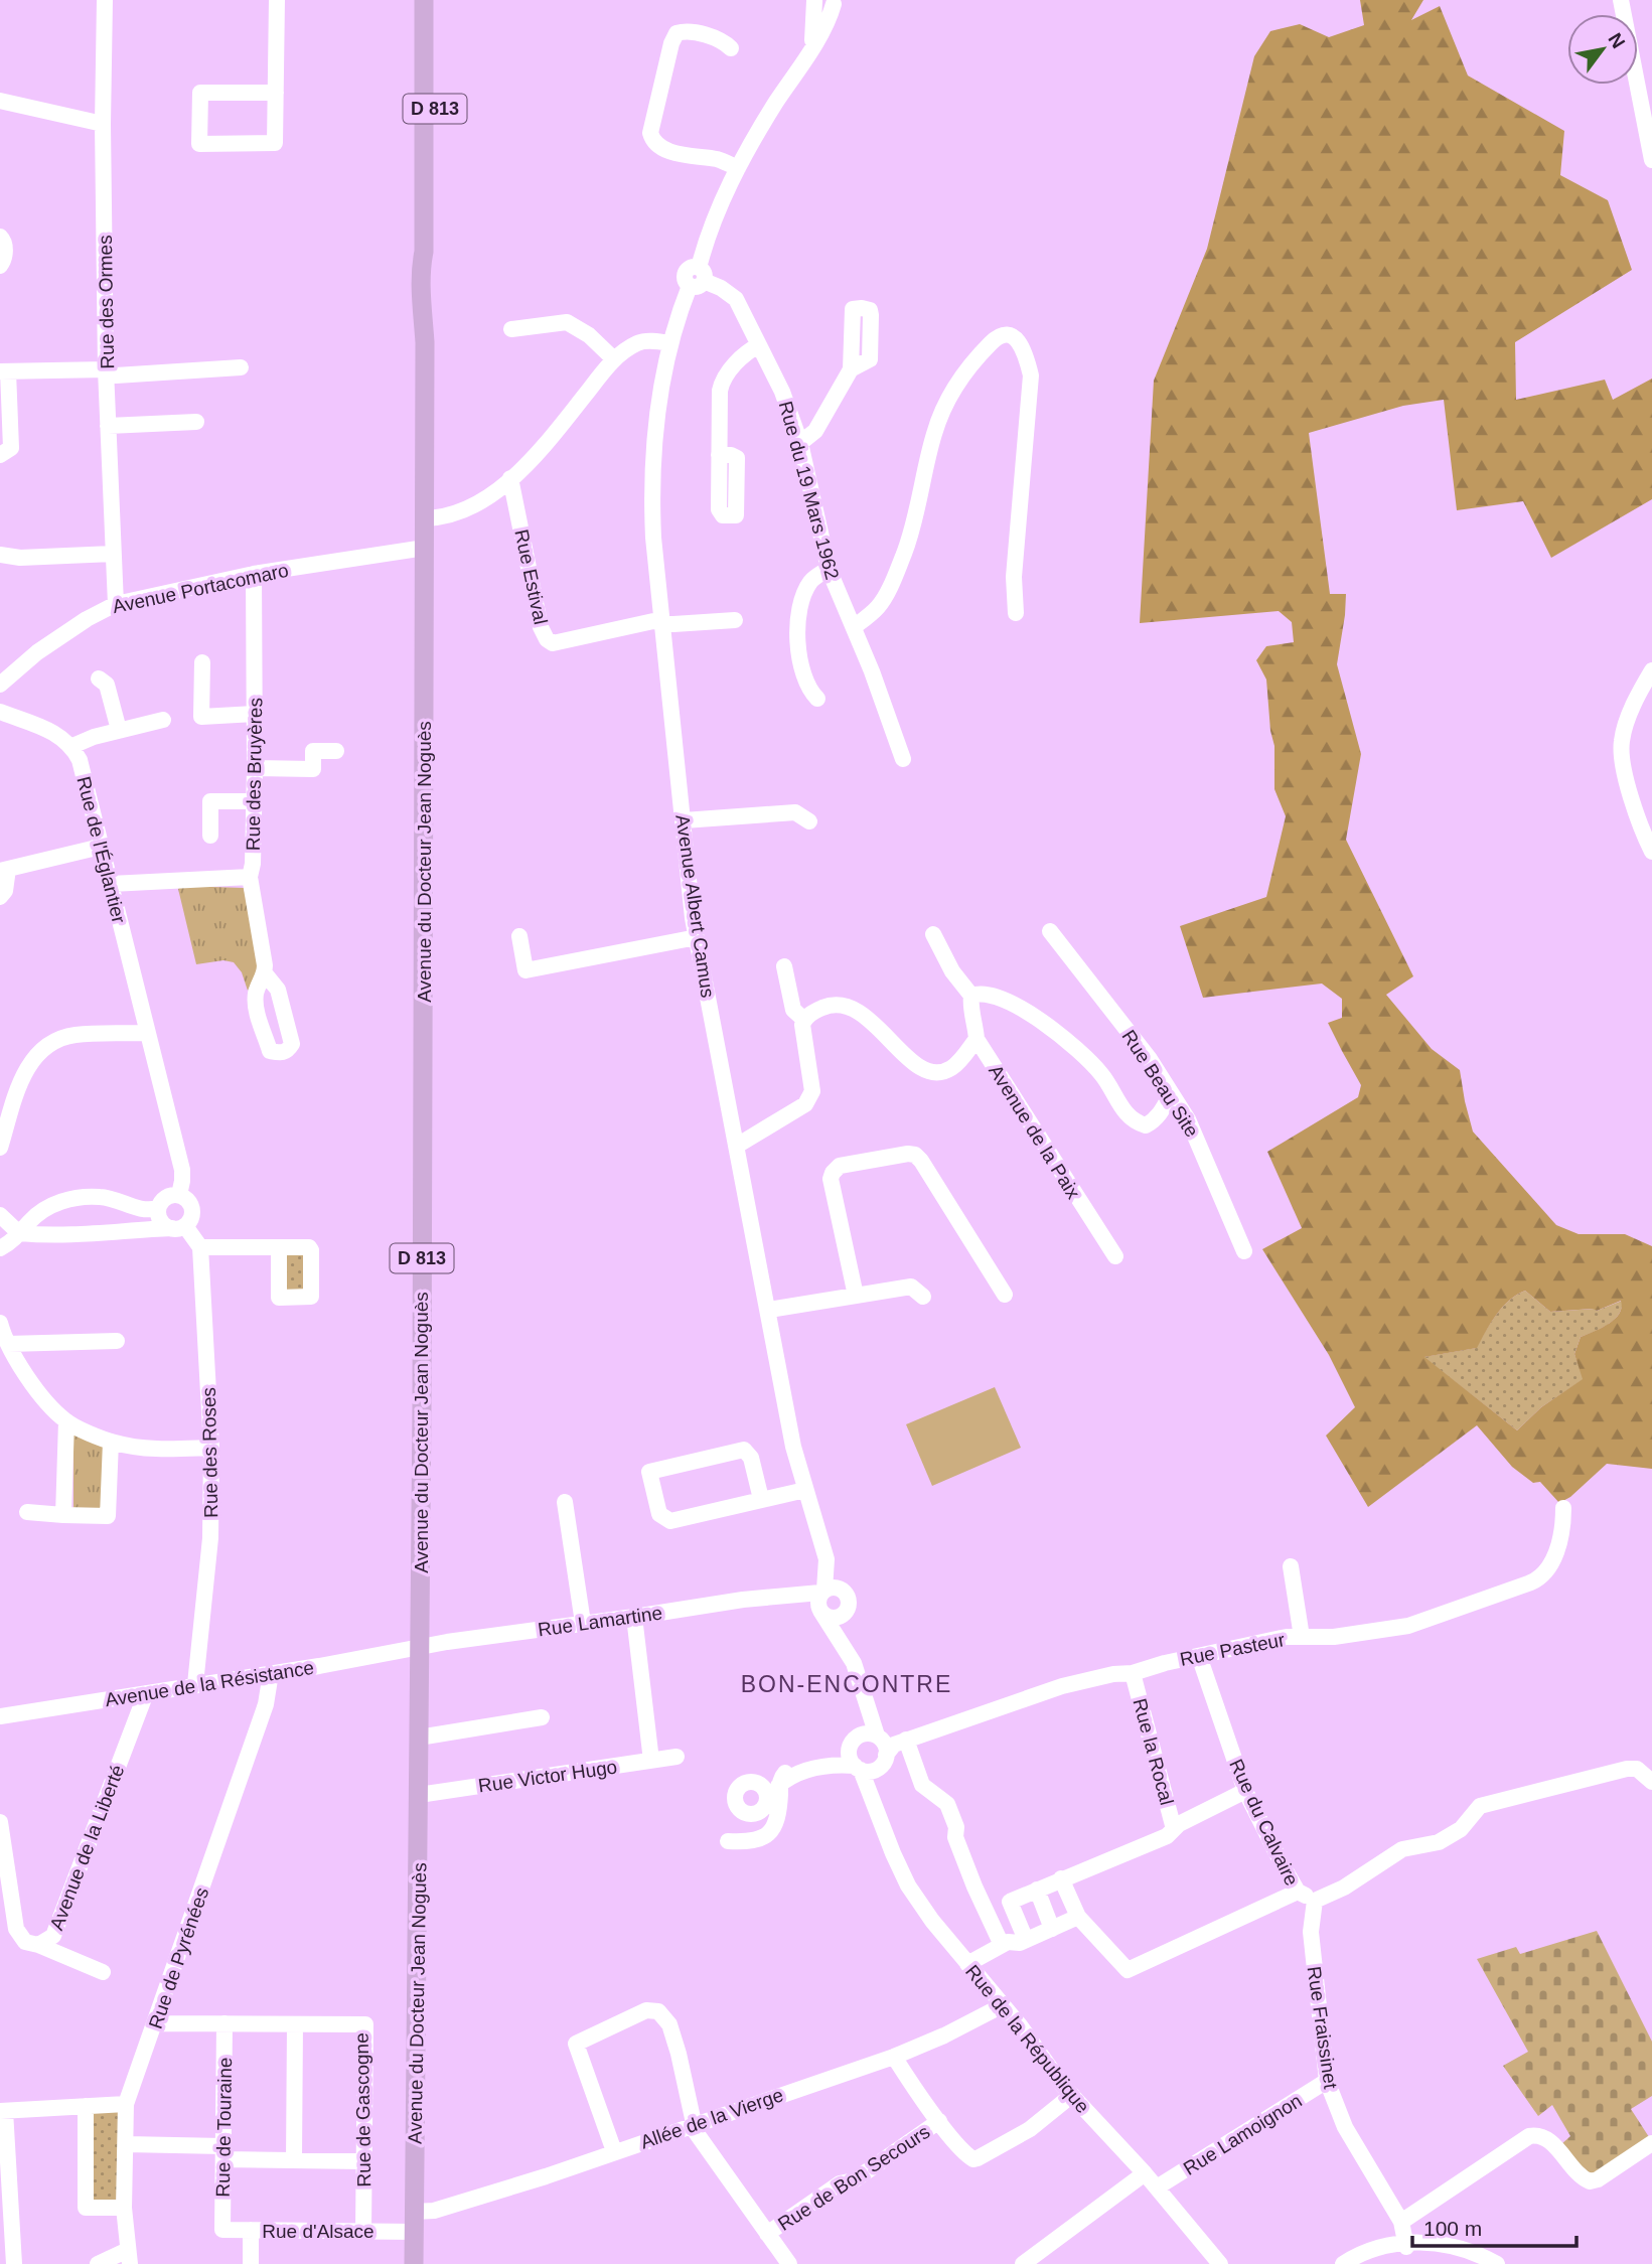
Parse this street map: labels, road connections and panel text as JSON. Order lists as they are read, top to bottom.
{
  "streets": {
    "main road": ["D 813", "Avenue du Docteur Jean Noguès"],
    "street": [
      "Rue des Ormes",
      "Rue du 19 Mars 1962",
      "Rue Estival",
      "Avenue Portacomaro",
      "Rue des Bruyères",
      "Rue de l'Églantier",
      "Avenue Albert Camus",
      "Rue Beau Site",
      "Avenue de la Paix",
      "Rue des Roses",
      "Rue Lamartine",
      "Rue Pasteur",
      "Avenue de la Résistance",
      "Rue la Rocal",
      "Rue Victor Hugo",
      "Rue du Calvaire",
      "Avenue de la Liberté",
      "Rue de Pyrénées",
      "Rue Fraissinet",
      "Rue de la République",
      "Rue de Gascogne",
      "Allée de la Vierge",
      "Rue de Touraine",
      "Rue Lamoignon",
      "Rue de Bon Secours",
      "Rue d'Alsace"
    ]
  },
  "crossings": [
    ["Rue des Ormes", "Avenue Portacomaro"],
    ["Rue du 19 Mars 1962", "Avenue Albert Camus"],
    ["Rue Estival", "Avenue Albert Camus"],
    ["Avenue Portacomaro", "Rue des Bruyères"],
    ["Avenue Portacomaro", "Avenue du Docteur Jean Noguès"],
    ["Rue des Bruyères", "Rue de l'Églantier"],
    ["Avenue du Docteur Jean Noguès", "Rue Lamartine"],
    ["Avenue du Docteur Jean Noguès", "Avenue de la Résistance"],
    ["Avenue du Docteur Jean Noguès", "Rue Victor Hugo"],
    ["Avenue du Docteur Jean Noguès", "Allée de la Vierge"],
    ["Avenue du Docteur Jean Noguès", "Rue d'Alsace"],
    ["Avenue Albert Camus", "Rue Lamartine"],
    ["Rue des Roses", "Avenue de la Résistance"],
    ["Rue Lamartine", "Avenue de la Résistance"],
    ["Rue Pasteur", "Rue la Rocal"],
    ["Rue Pasteur", "Rue du Calvaire"],
    ["Rue Pasteur", "Rue de la République"],
    ["Avenue de la Résistance", "Avenue de la Liberté"],
    ["Avenue de la Résistance", "Rue de Pyrénées"],
    ["Rue de Pyrénées", "Rue de Gascogne"],
    ["Rue Fraissinet", "Rue Lamoignon"],
    ["Rue de la République", "Allée de la Vierge"],
    ["Rue de la République", "Rue Lamoignon"],
    ["Rue de Gascogne", "Rue de Touraine"],
    ["Rue de Gascogne", "Rue d'Alsace"],
    ["Allée de la Vierge", "Rue d'Alsace"],
    ["Rue de Touraine", "Rue d'Alsace"]
  ],
  "districts": ["BON-ENCONTRE"],
  "scale_bar": "100 m",
  "north": "top right"
}
